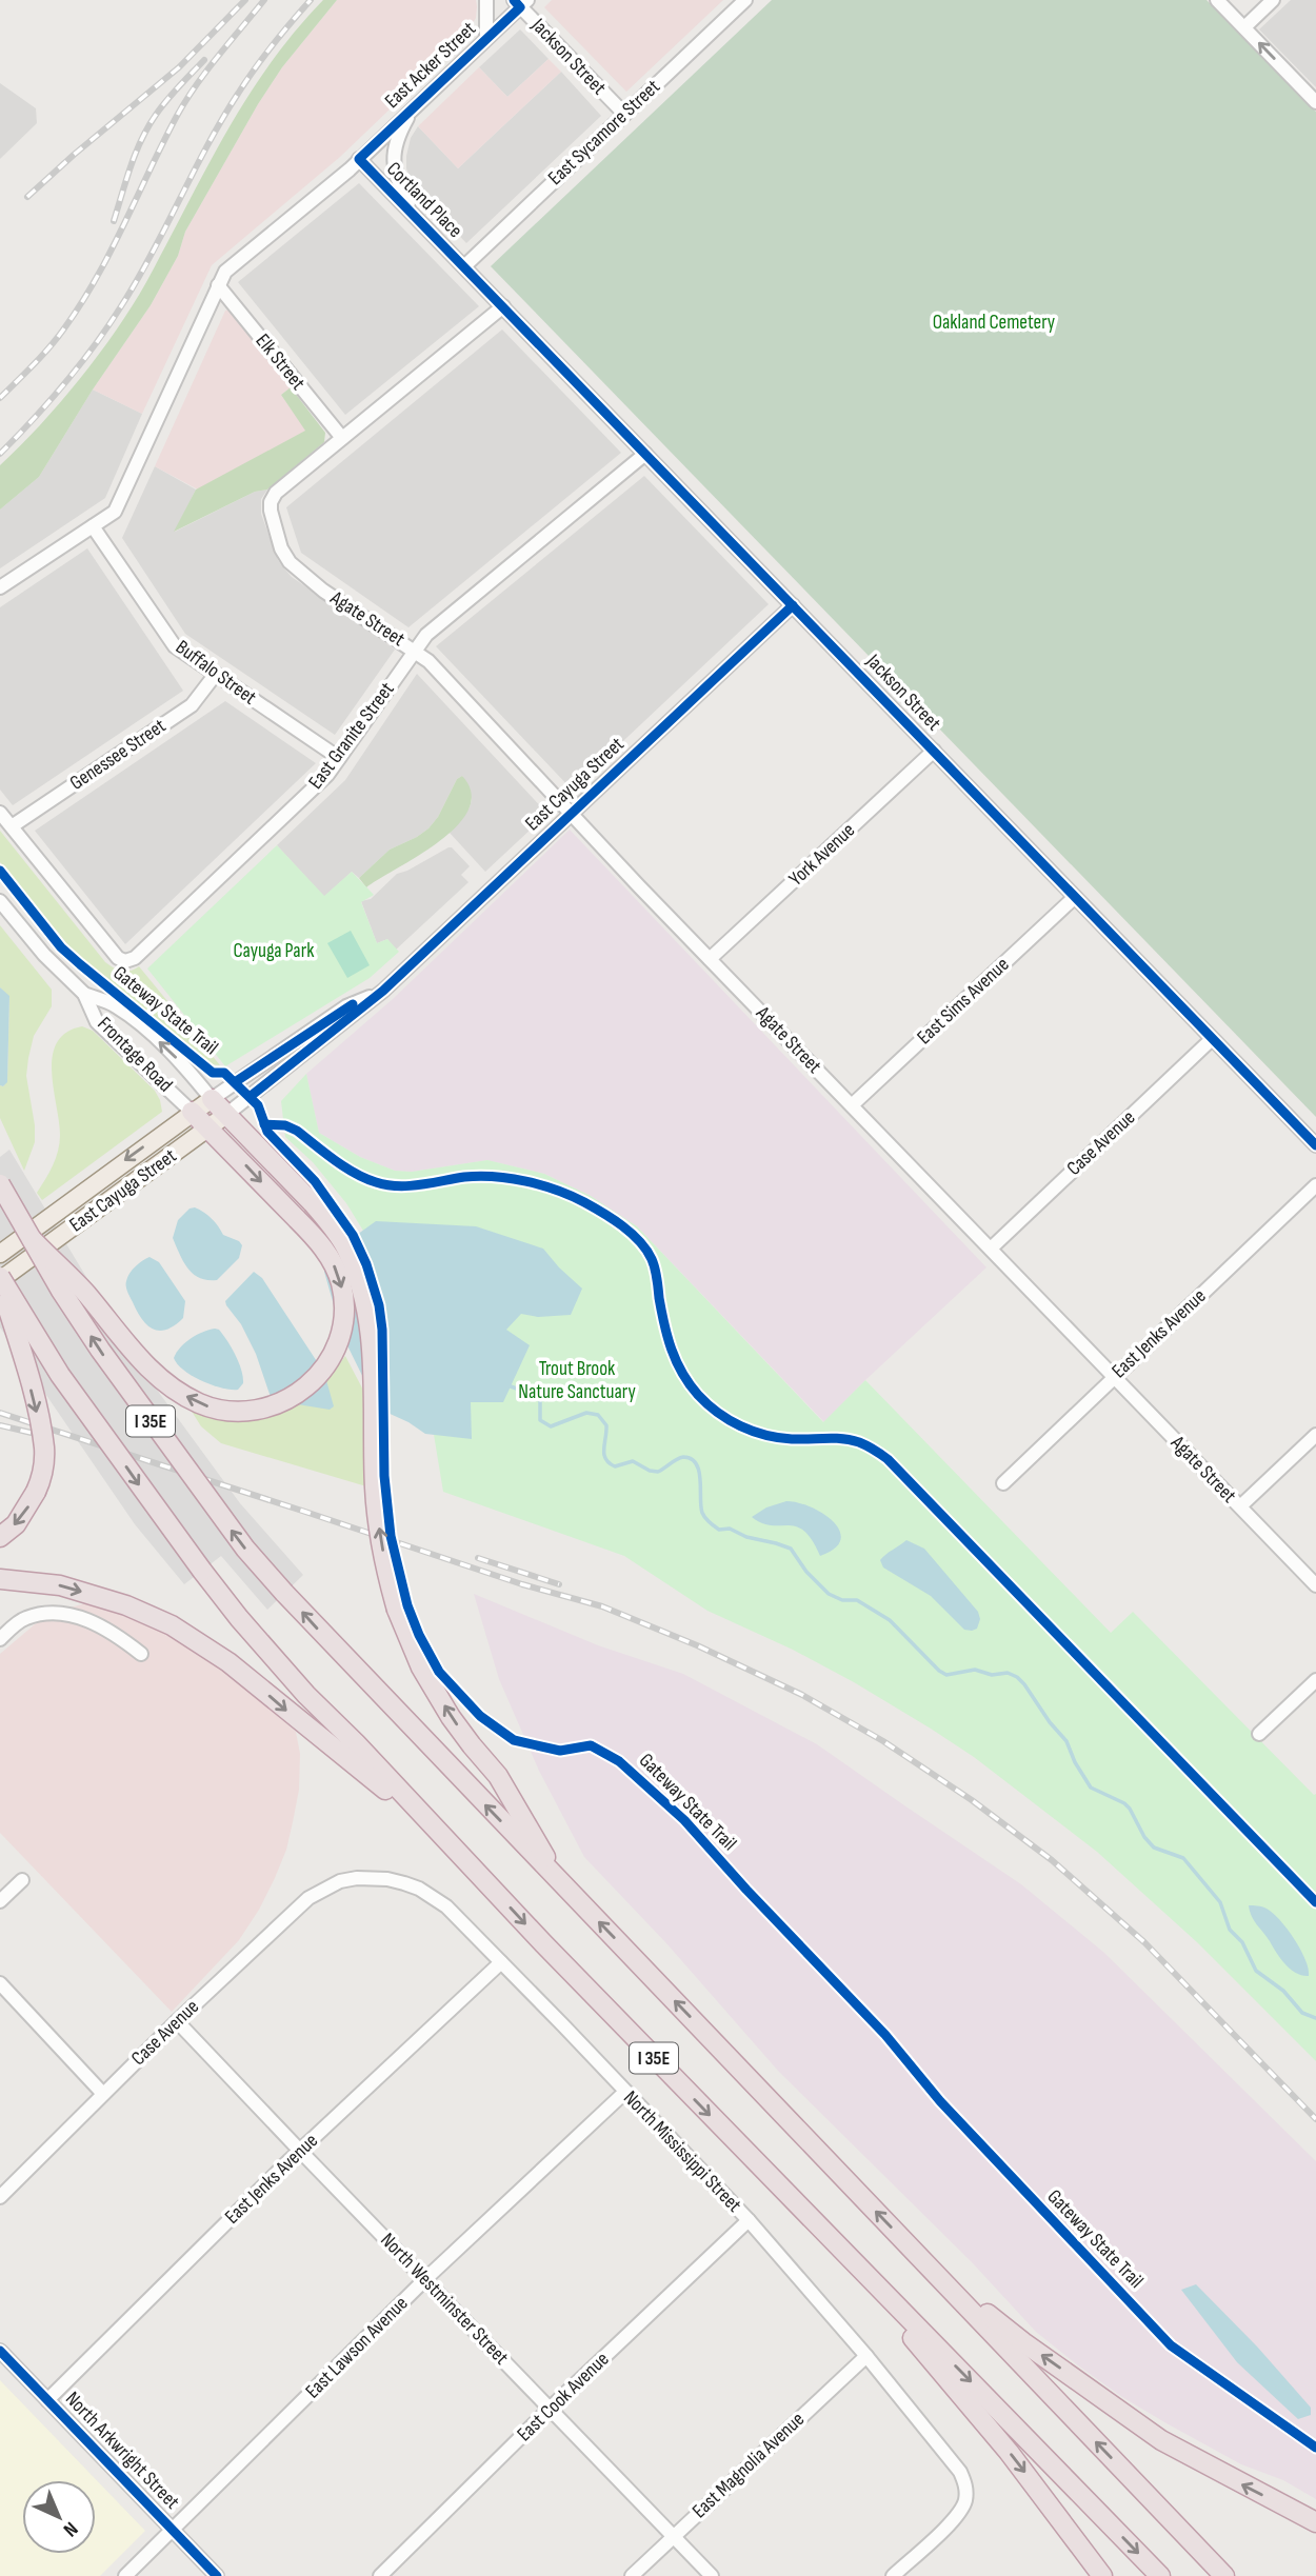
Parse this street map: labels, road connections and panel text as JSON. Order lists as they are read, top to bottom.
{
  "streets": {
    "highway": ["I 35E"],
    "main road": ["East Cayuga Street"],
    "street": [
      "Jackson Street",
      "East Acker Street",
      "East Sycamore Street",
      "Cortland Place",
      "Elk Street",
      "Agate Street",
      "Buffalo Street",
      "East Granite Street",
      "Genessee Street",
      "York Avenue",
      "East Sims Avenue",
      "Frontage Road",
      "Case Avenue",
      "East Jenks Avenue",
      "North Mississippi Street",
      "North Westminster Street",
      "East Lawson Avenue",
      "East Cook Avenue",
      "North Arkwright Street",
      "East Magnolia Avenue"
    ],
    "cycle path": ["Gateway State Trail"]
  },
  "crossings": [
    ["Jackson Street", "East Acker Street"],
    ["Jackson Street", "East Sycamore Street"],
    ["Jackson Street", "Cortland Place"],
    ["Jackson Street", "East Granite Street"],
    ["Jackson Street", "East Cayuga Street"],
    ["Jackson Street", "York Avenue"],
    ["Jackson Street", "East Sims Avenue"],
    ["Jackson Street", "Case Avenue"],
    ["East Acker Street", "Cortland Place"],
    ["East Acker Street", "Elk Street"],
    ["East Acker Street", "Buffalo Street"],
    ["East Sycamore Street", "Cortland Place"],
    ["Elk Street", "Agate Street"],
    ["Agate Street", "East Granite Street"],
    ["Agate Street", "East Cayuga Street"],
    ["Agate Street", "York Avenue"],
    ["Agate Street", "East Sims Avenue"],
    ["Agate Street", "Case Avenue"],
    ["Agate Street", "East Jenks Avenue"],
    ["Buffalo Street", "East Granite Street"],
    ["Buffalo Street", "Genessee Street"],
    ["East Granite Street", "Genessee Street"],
    ["East Cayuga Street", "Frontage Road"],
    ["East Cayuga Street", "I 35E"],
    ["Case Avenue", "North Mississippi Street"],
    ["Case Avenue", "North Westminster Street"],
    ["East Jenks Avenue", "North Mississippi Street"],
    ["East Jenks Avenue", "North Westminster Street"],
    ["East Jenks Avenue", "North Arkwright Street"],
    ["North Mississippi Street", "East Lawson Avenue"],
    ["North Mississippi Street", "East Cook Avenue"],
    ["North Mississippi Street", "East Magnolia Avenue"],
    ["North Westminster Street", "East Lawson Avenue"],
    ["North Westminster Street", "East Cook Avenue"],
    ["North Westminster Street", "East Magnolia Avenue"],
    ["East Lawson Avenue", "North Arkwright Street"]
  ],
  "parks": ["Oakland Cemetery", "Cayuga Park", "Trout Brook Nature Sanctuary"],
  "north": "bottom right"
}
